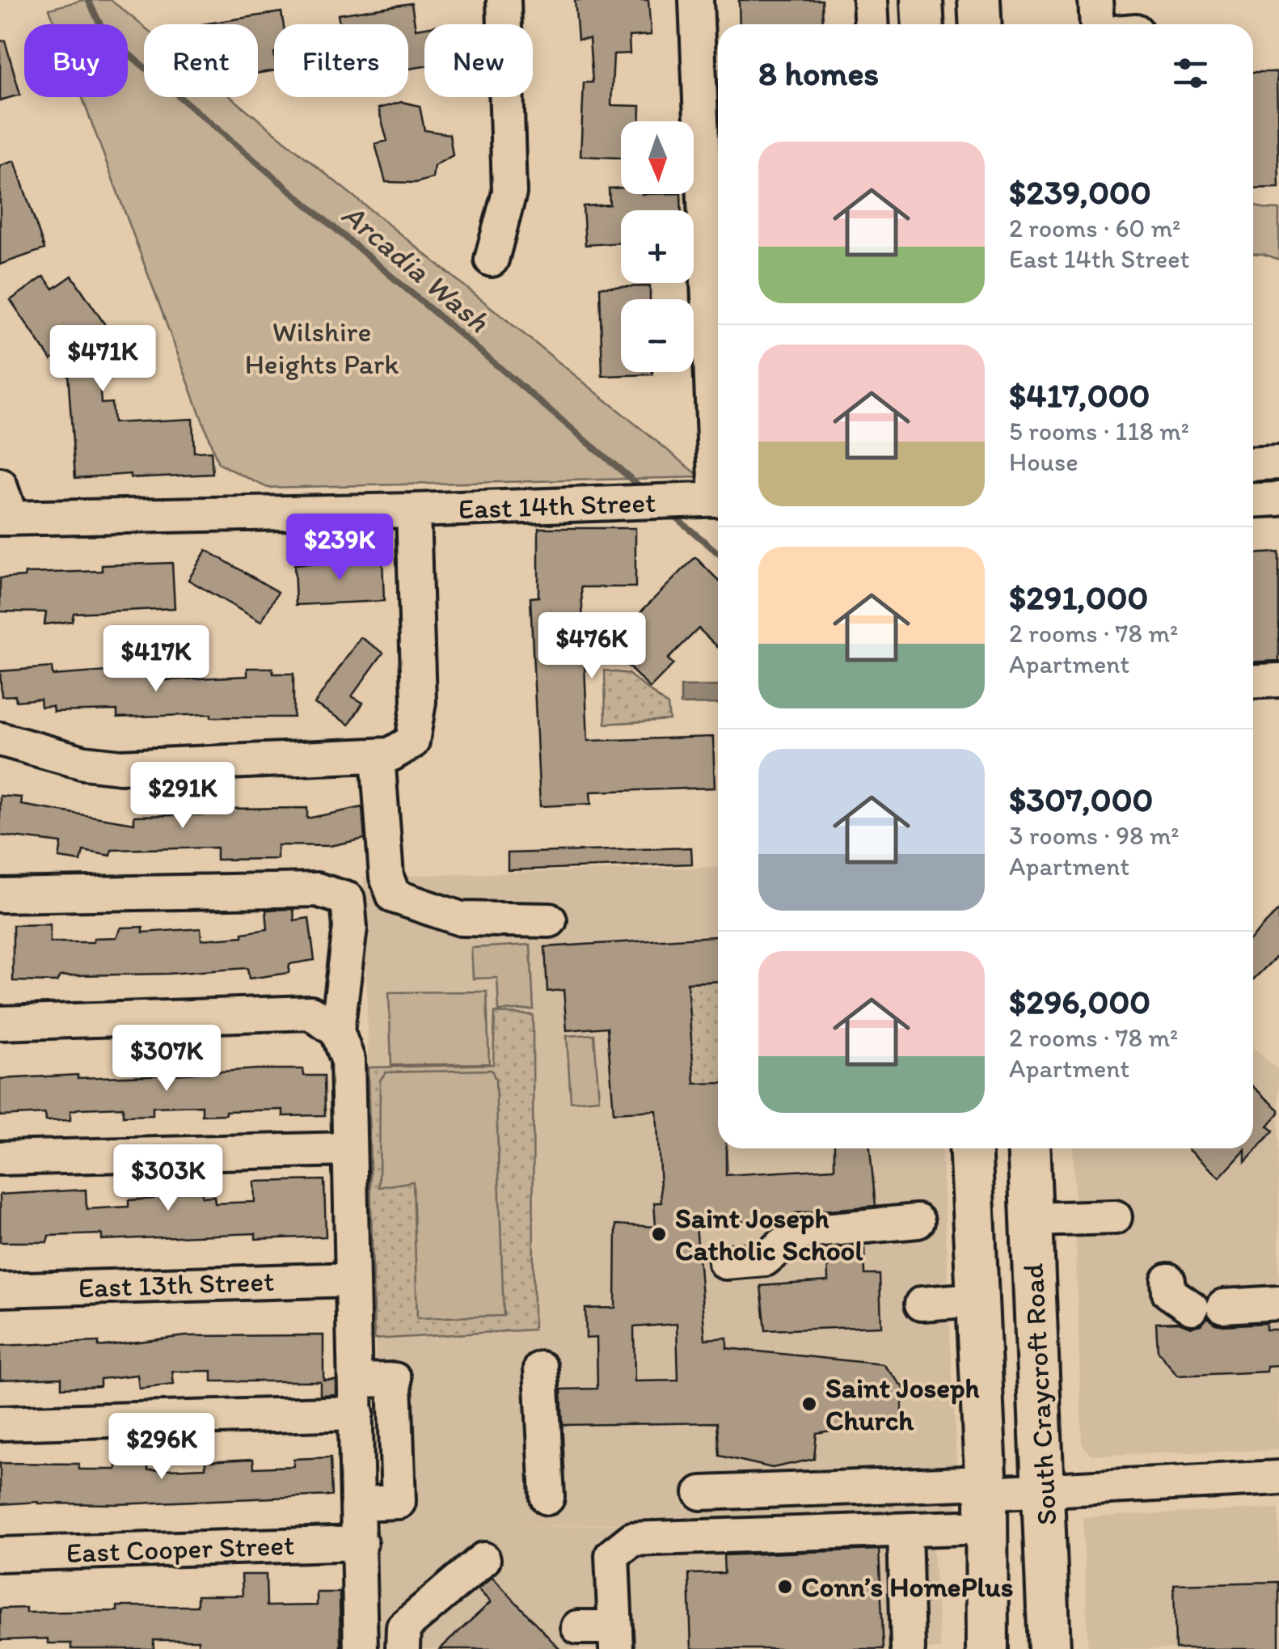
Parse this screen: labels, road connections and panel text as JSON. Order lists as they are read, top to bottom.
{
  "streets": {
    "main road": ["South Craycroft Road"],
    "street": ["East 14th Street", "East 13th Street", "East Cooper Street"]
  },
  "water": ["Arcadia Wash"],
  "parks": ["Wilshire Heights Park"],
  "places": ["Saint Joseph Catholic School", "Saint Joseph Church", "Conn’s HomePlus"],
  "north": "bottom",
  "page": {
    "chip": [
      "Buy",
      "Rent",
      "Filters",
      "New"
    ],
    "heading": "8 homes",
    "map_buttons": ["+", "−"],
    "list": [
      {
        "name": "$239,000",
        "note": "2 rooms · 60 m² · East 14th Street"
      },
      {
        "name": "$417,000",
        "note": "5 rooms · 118 m² · House"
      },
      {
        "name": "$291,000",
        "note": "2 rooms · 78 m² · Apartment"
      },
      {
        "name": "$307,000",
        "note": "3 rooms · 98 m² · Apartment"
      },
      {
        "name": "$296,000",
        "note": "2 rooms · 78 m² · Apartment"
      }
    ],
    "price": [
      "$471K",
      "$239K",
      "$476K",
      "$417K",
      "$291K",
      "$307K",
      "$303K",
      "$296K"
    ]
  }
}
